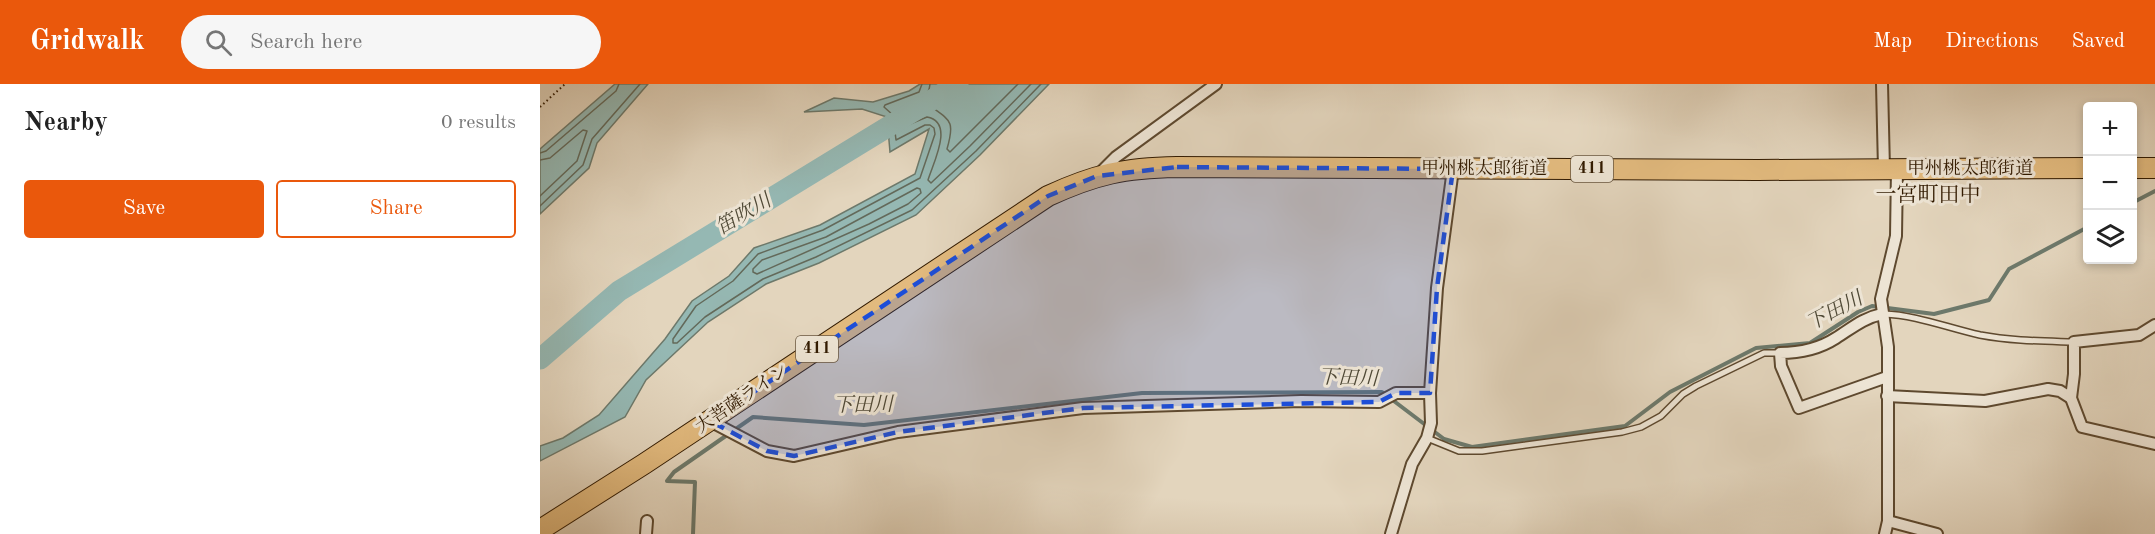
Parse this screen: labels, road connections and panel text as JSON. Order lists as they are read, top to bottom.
{
  "streets": {
    "highway": ["甲州桃太郎街道", "411", "大菩薩ライン"]
  },
  "crossings": [
    ["甲州桃太郎街道", "大菩薩ライン"]
  ],
  "districts": ["一宮町田中"],
  "water": ["笛吹川", "下田川"],
  "page": {
    "header": "Gridwalk",
    "search": "Search here",
    "nav": ["Map", "Directions", "Saved"],
    "heading": ["Nearby", "0 results"],
    "map_buttons": ["+", "−"],
    "buttons": ["Save", "Share"]
  }
}
